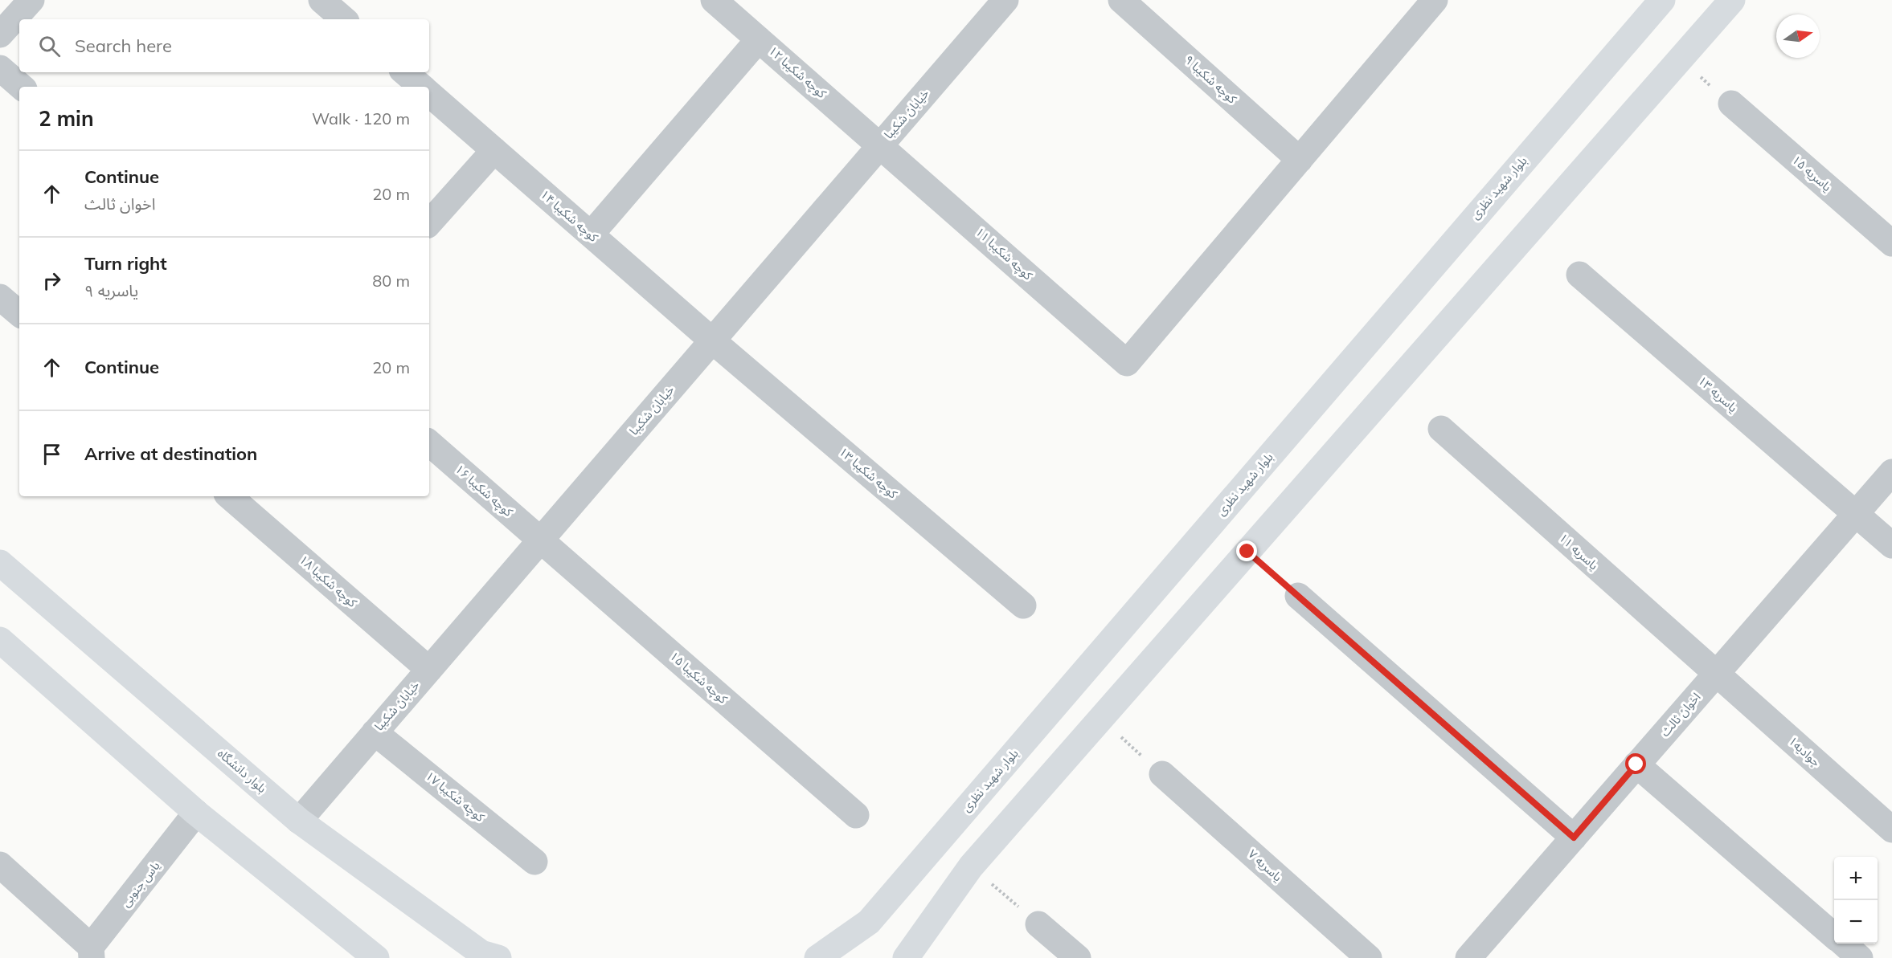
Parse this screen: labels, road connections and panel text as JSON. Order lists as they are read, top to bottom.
{
  "streets": {
    "main road": ["بلوار شهید نظری", "بلوار دانشگاه"],
    "street": [
      "کوچه شکیبا ۱۲",
      "کوچه شکیبا ۹",
      "خیابان شکیبا",
      "یاسریه ۱۵",
      "کوچه شکیبا ۱۴",
      "کوچه شکیبا ۱۱",
      "یاسریه ۱۳",
      "کوچه شکیبا ۱۳",
      "کوچه شکیبا ۱۶",
      "یاسریه ۱۱",
      "کوچه شکیبا ۱۸",
      "کوچه شکیبا ۱۵",
      "اخوان ثالث",
      "جوادیه۱",
      "کوچه شکیبا ۱۷",
      "یاسریه ۷",
      "یاس جنوبی"
    ]
  },
  "crossings": [
    ["کوچه شکیبا ۱۲", "خیابان شکیبا"],
    ["کوچه شکیبا ۱۲", "کوچه شکیبا ۱۱"],
    ["کوچه شکیبا ۹", "کوچه شکیبا ۱۱"],
    ["خیابان شکیبا", "کوچه شکیبا ۱۴"],
    ["خیابان شکیبا", "کوچه شکیبا ۱۱"],
    ["خیابان شکیبا", "کوچه شکیبا ۱۳"],
    ["خیابان شکیبا", "کوچه شکیبا ۱۶"],
    ["خیابان شکیبا", "کوچه شکیبا ۱۸"],
    ["خیابان شکیبا", "کوچه شکیبا ۱۵"],
    ["خیابان شکیبا", "بلوار دانشگاه"],
    ["خیابان شکیبا", "کوچه شکیبا ۱۷"],
    ["کوچه شکیبا ۱۴", "کوچه شکیبا ۱۳"],
    ["یاسریه ۱۳", "اخوان ثالث"],
    ["کوچه شکیبا ۱۶", "کوچه شکیبا ۱۵"],
    ["یاسریه ۱۱", "اخوان ثالث"],
    ["یاسریه ۱۱", "جوادیه۱"],
    ["اخوان ثالث", "جوادیه۱"]
  ],
  "north": "right",
  "page": {
    "search": "Search here",
    "heading": ["2 min", "Walk · 120 m"],
    "list": [
      ["Continue", "اخوان ثالث", "20 m"],
      ["Turn right", "یاسریه ۹", "80 m"],
      ["Continue", "20 m"],
      "Arrive at destination"
    ],
    "map_buttons": ["+", "−"]
  }
}
